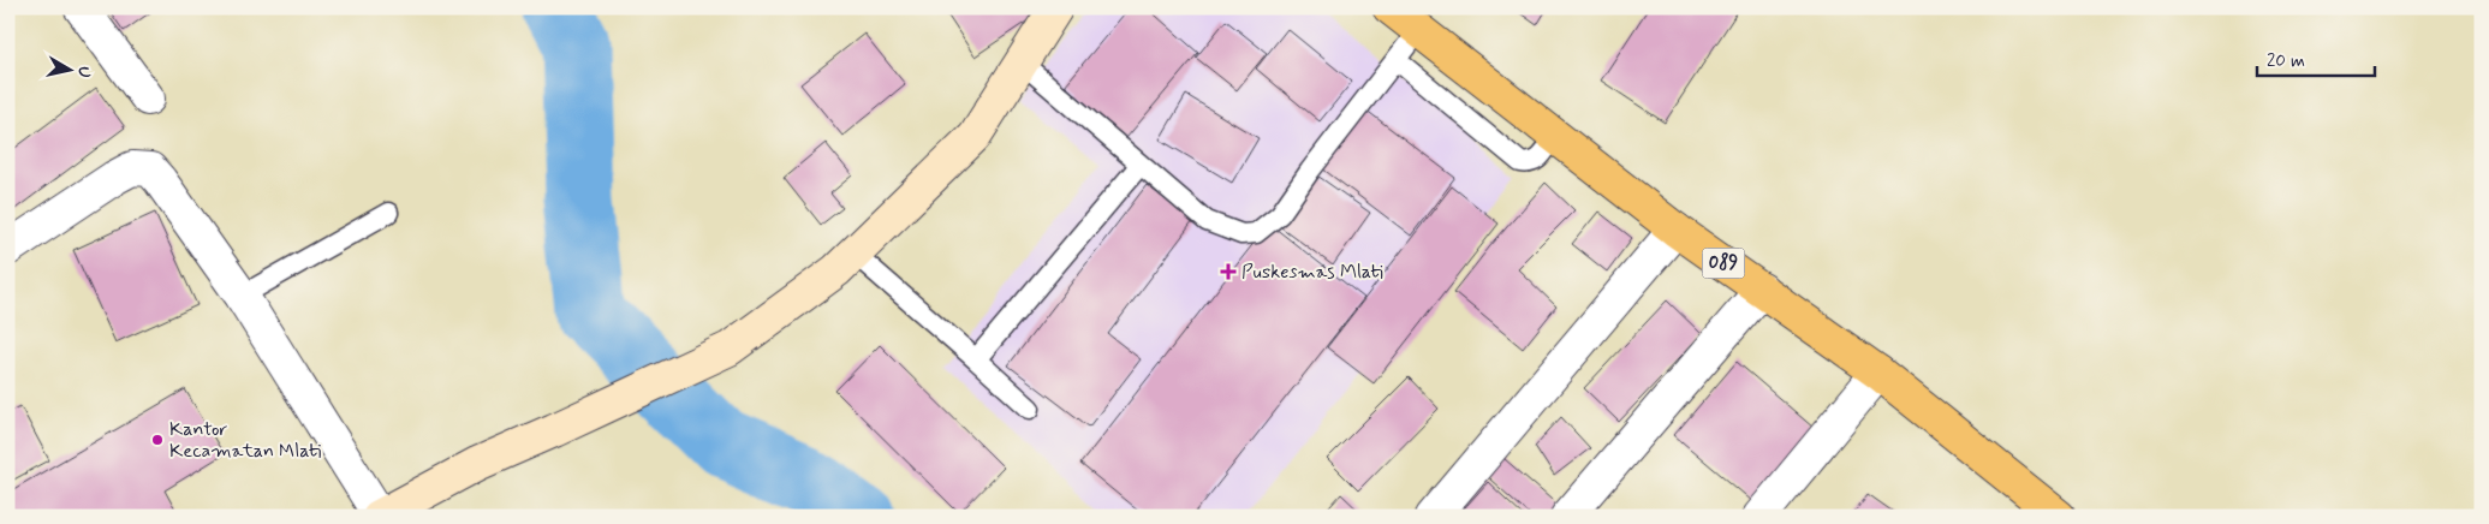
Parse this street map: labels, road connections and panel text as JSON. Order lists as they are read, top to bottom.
{
  "streets": {
    "main road": ["089"]
  },
  "places": {
    "health": ["Puskesmas Mlati"],
    "other": ["Kantor Kecamatan Mlati"]
  },
  "scale_bar": "20 m",
  "north": "right"
}
